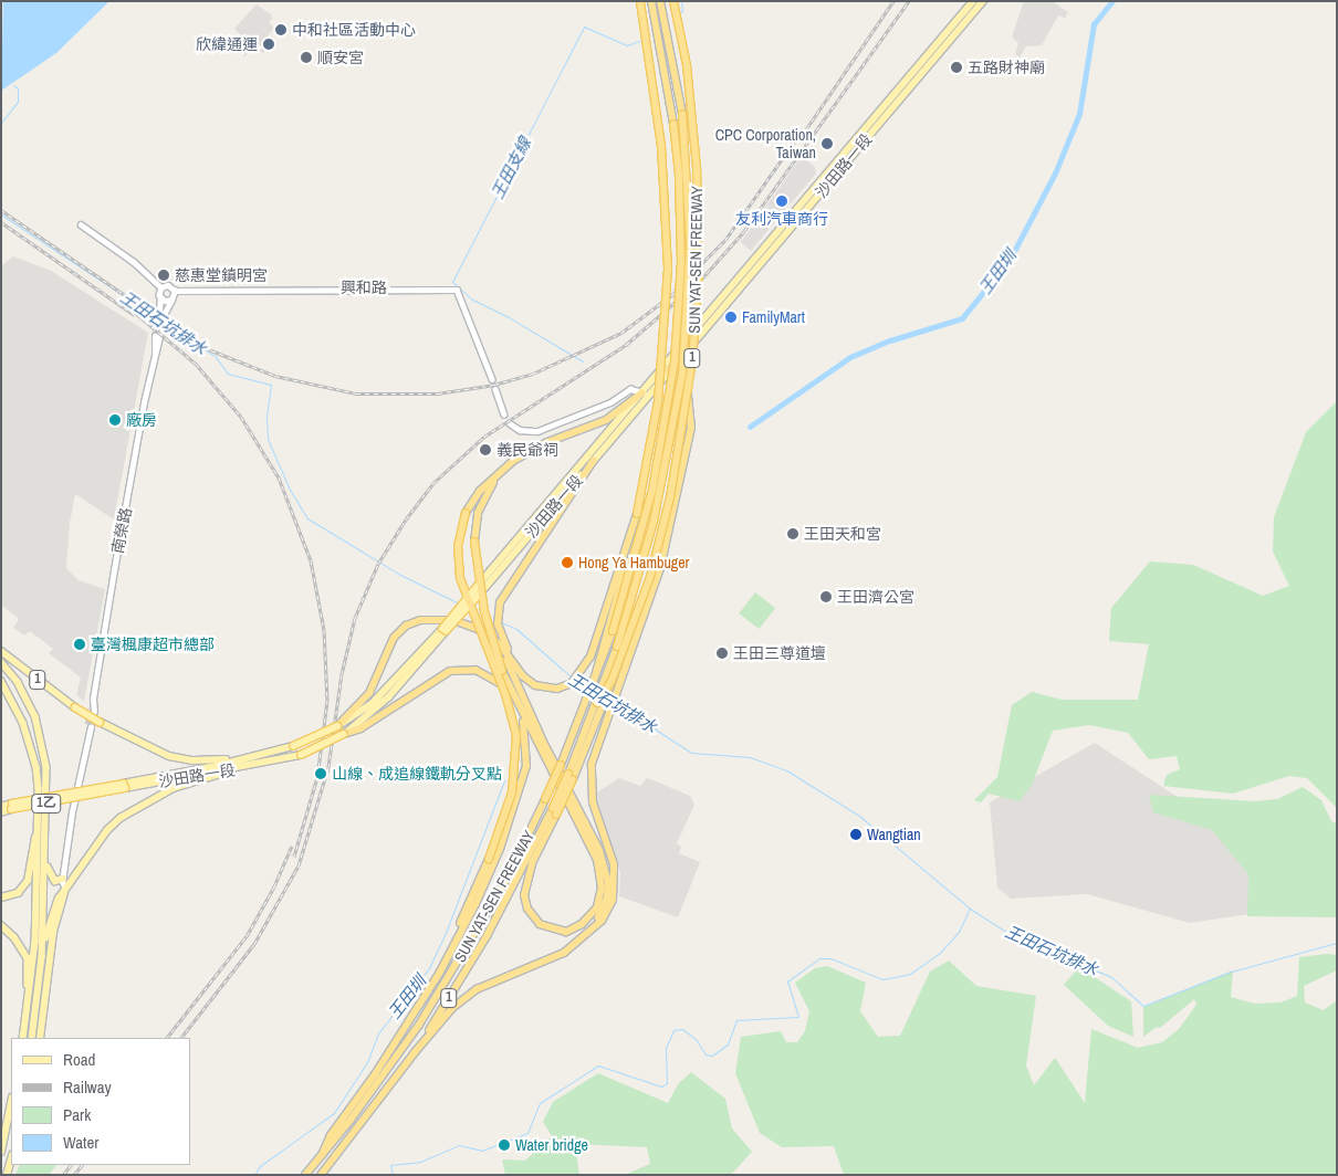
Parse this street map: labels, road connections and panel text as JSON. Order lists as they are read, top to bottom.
{
  "streets": {
    "highway": ["SUN YAT-SEN FREEWAY", "1"],
    "main road": ["沙田路一段", "1乙"],
    "street": ["興和路", "南榮路"]
  },
  "crossings": [
    ["1", "1乙"]
  ],
  "water": ["王田支線", "王田圳", "王田石坑排水"],
  "places": [
    "中和社區活動中心",
    "欣緯通運",
    "順安宮",
    "五路財神廟",
    "CPC Corporation, Taiwan",
    "友利汽車商行",
    "慈惠堂鎮明宮",
    "FamilyMart",
    "廠房",
    "義民爺祠",
    "王田天和宮",
    "Hong Ya Hambuger",
    "王田濟公宮",
    "臺灣楓康超市總部",
    "王田三尊道壇",
    "山線、成追線鐵軌分叉點",
    "Wangtian",
    "Water bridge"
  ],
  "legend": [
    "Road",
    "Railway",
    "Park",
    "Water"
  ]
}
